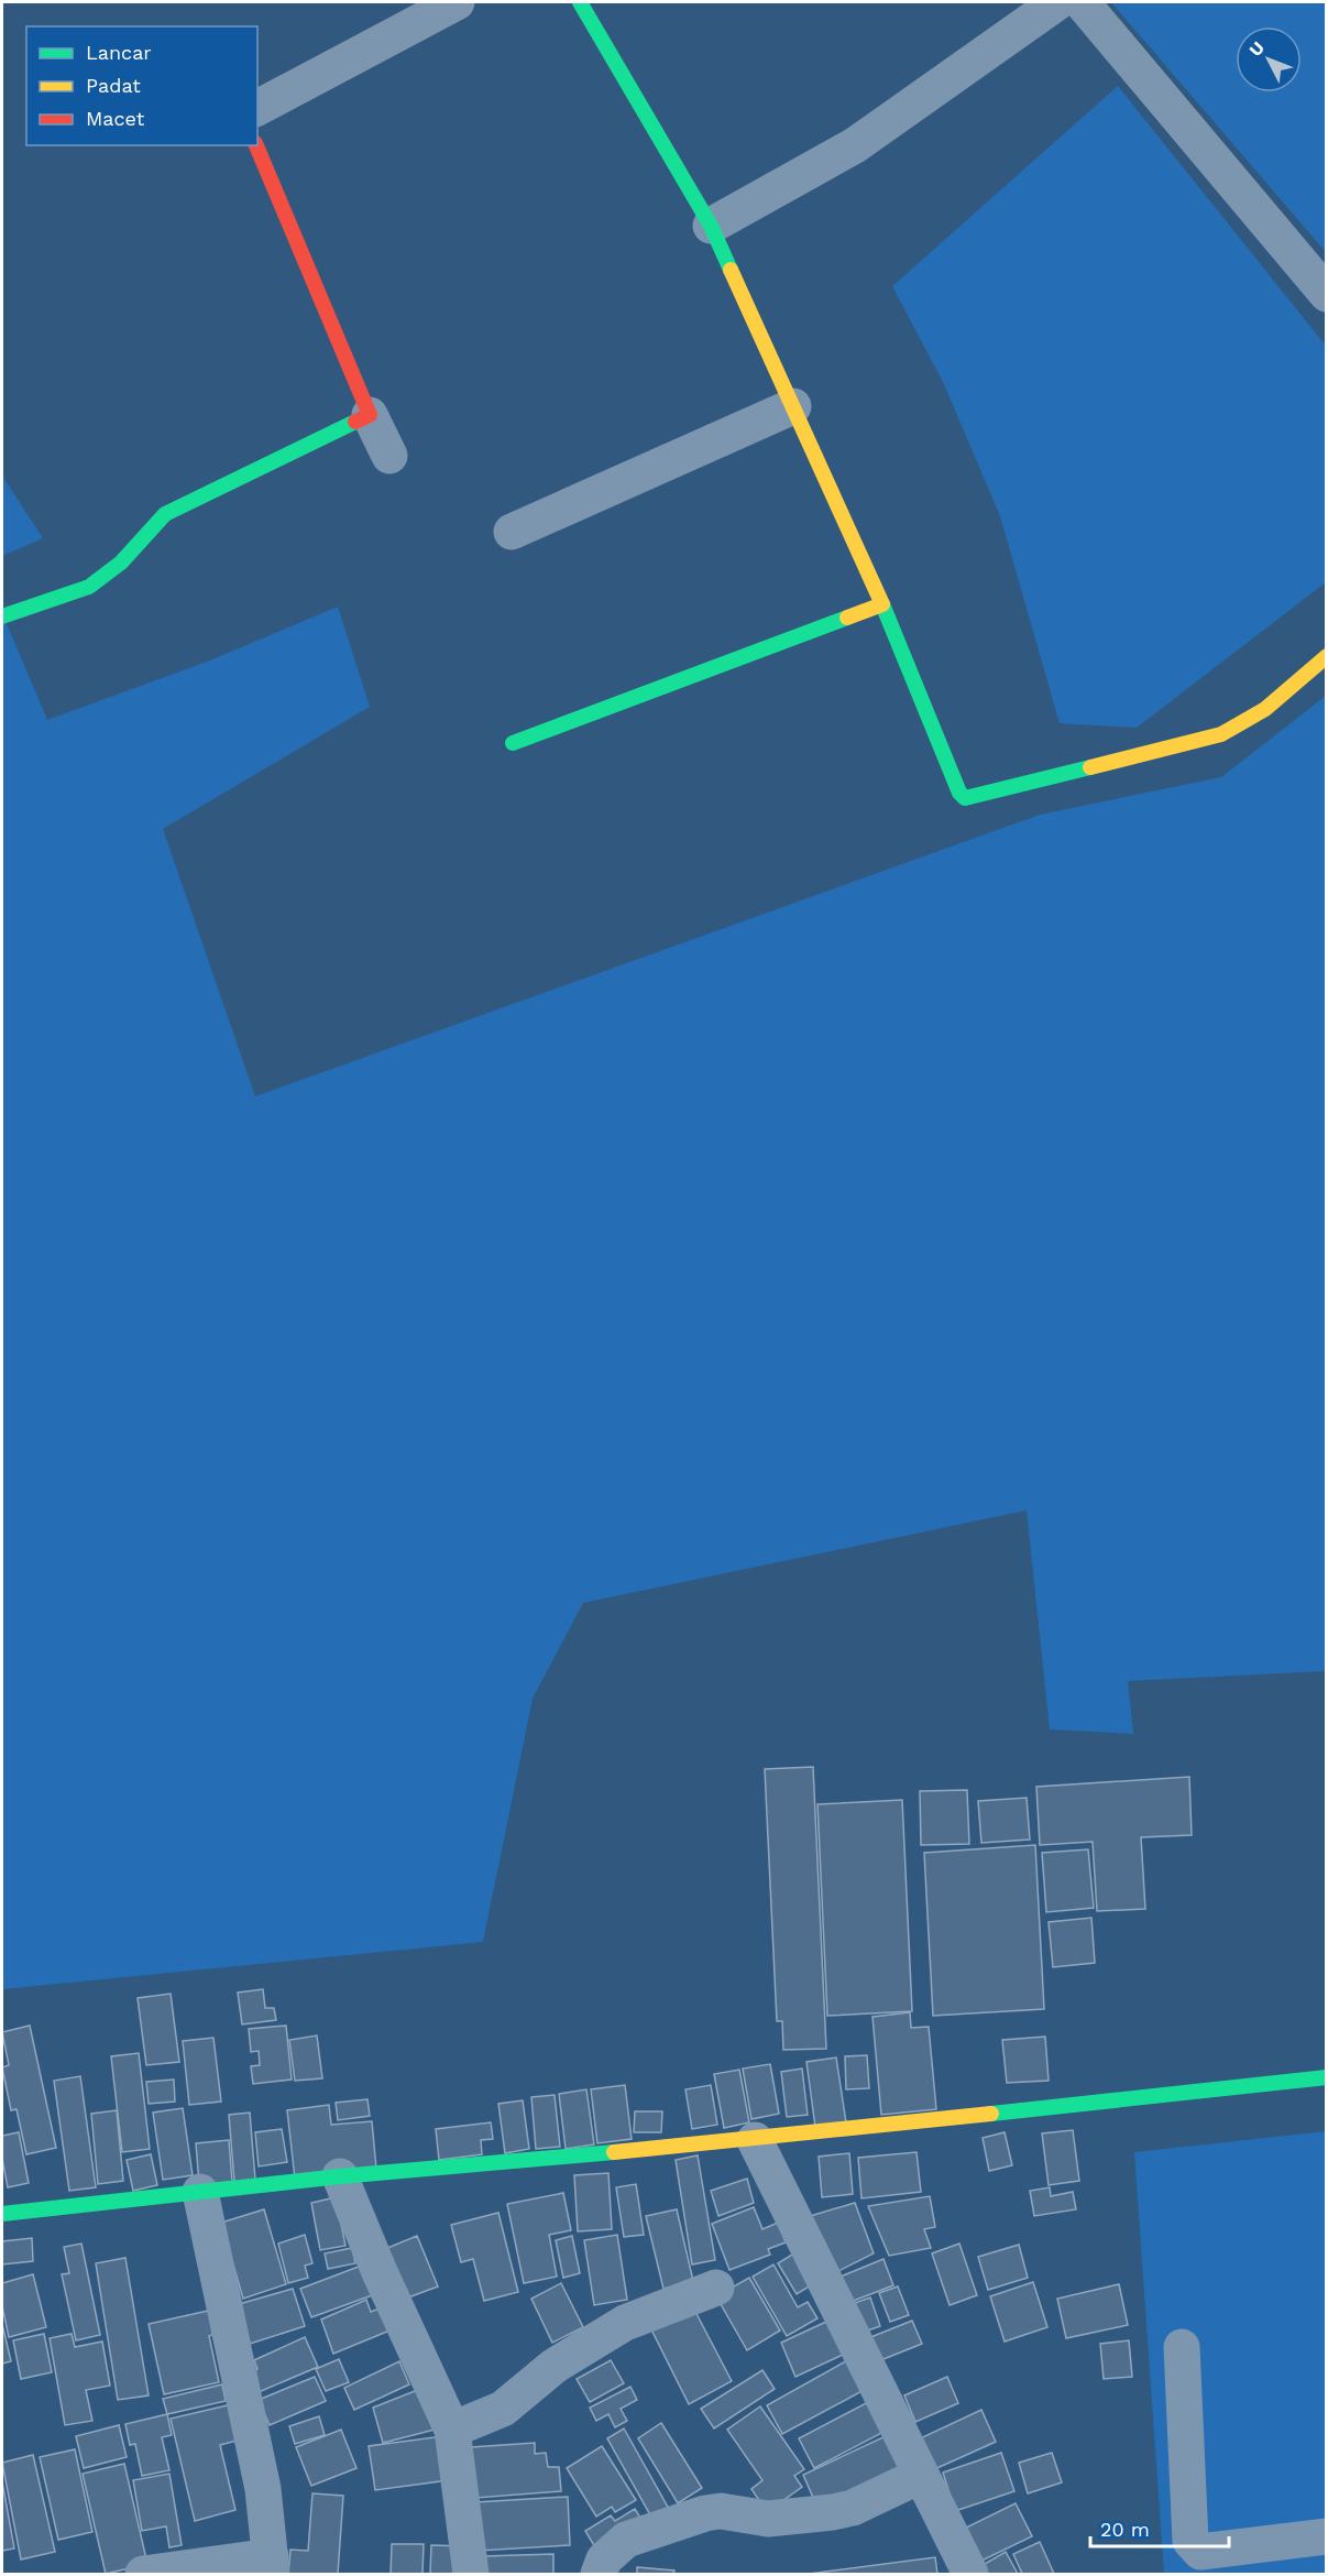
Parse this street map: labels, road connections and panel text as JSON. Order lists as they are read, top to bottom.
{
  "legend": ["Lancar", "Padat", "Macet"],
  "scale_bar": "20 m",
  "north": "top left"
}
